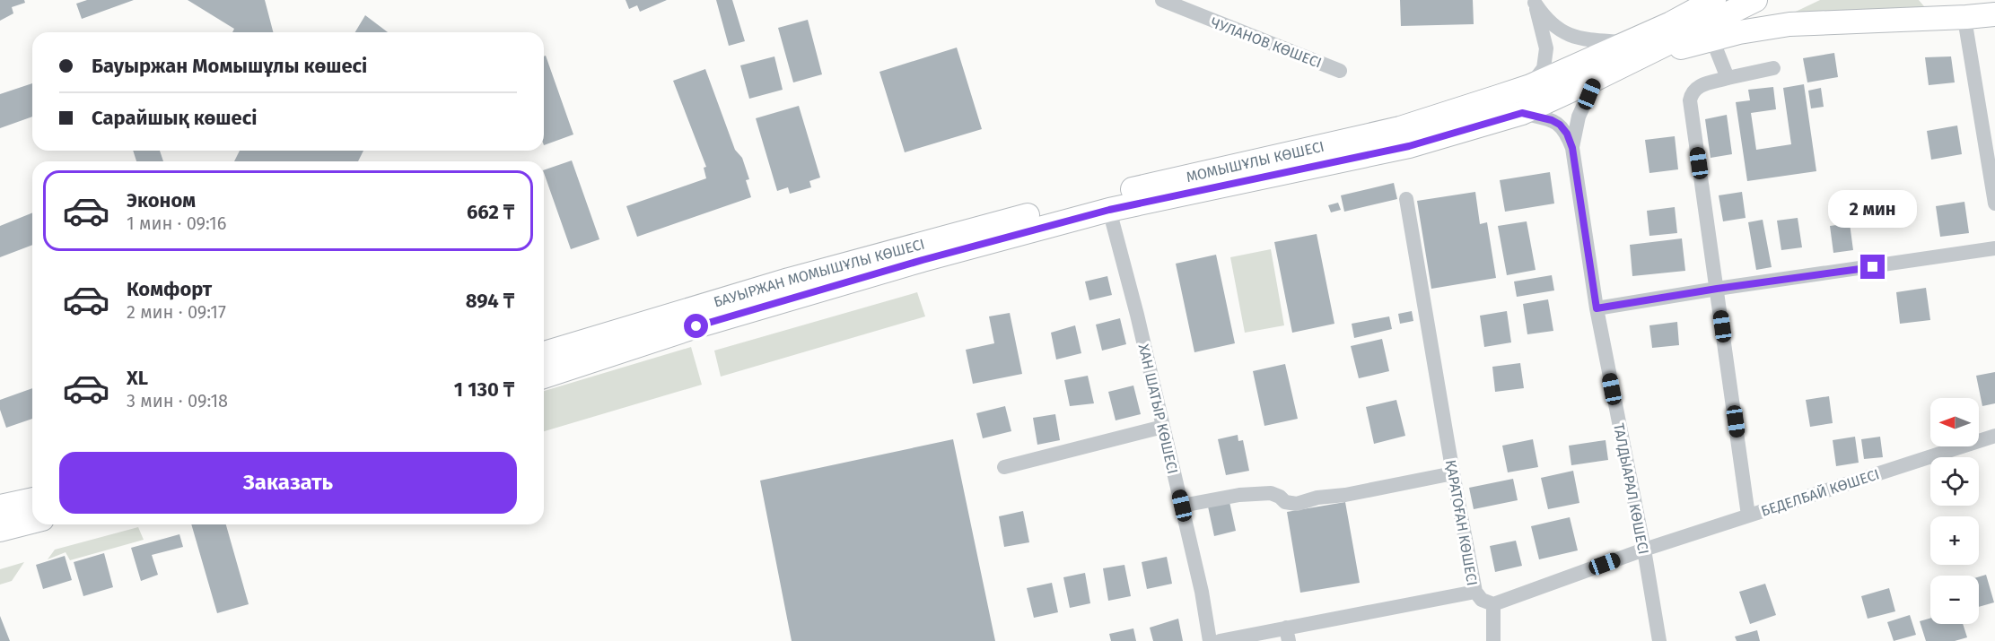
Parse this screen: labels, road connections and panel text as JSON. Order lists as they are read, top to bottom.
{
  "streets": {
    "main road": ["МОМЫШҰЛЫ КӨШЕСІ", "БАУЫРЖАН МОМЫШҰЛЫ КӨШЕСІ"],
    "street": [
      "ЧУЛАНОВ КӨШЕСІ",
      "ХАН ШАТЫР КӨШЕСІ",
      "ТАЛДЫАРАЛ КӨШЕСІ",
      "БЕДЕЛБАЙ КӨШЕСІ",
      "ҚАРАТОҒАН КӨШЕСІ"
    ]
  },
  "crossings": [
    ["МОМЫШҰЛЫ КӨШЕСІ", "БАУЫРЖАН МОМЫШҰЛЫ КӨШЕСІ"],
    ["БАУЫРЖАН МОМЫШҰЛЫ КӨШЕСІ", "ХАН ШАТЫР КӨШЕСІ"],
    ["БАУЫРЖАН МОМЫШҰЛЫ КӨШЕСІ", "ТАЛДЫАРАЛ КӨШЕСІ"],
    ["ТАЛДЫАРАЛ КӨШЕСІ", "БЕДЕЛБАЙ КӨШЕСІ"]
  ],
  "north": "left",
  "page": {
    "banner": ["Бауыржан Момышұлы көшесі", "Сарайшық көшесі"],
    "list": [
      {
        "name": "Эконом",
        "note": "1 мин · 09:16",
        "value": "662 ₸"
      },
      {
        "name": "Комфорт",
        "note": "2 мин · 09:17",
        "value": "894 ₸"
      },
      {
        "name": "XL",
        "note": "3 мин · 09:18",
        "value": "1 130 ₸"
      }
    ],
    "bubble": "2 мин",
    "map_buttons": ["+", "−"],
    "buttons": "Заказать"
  }
}
